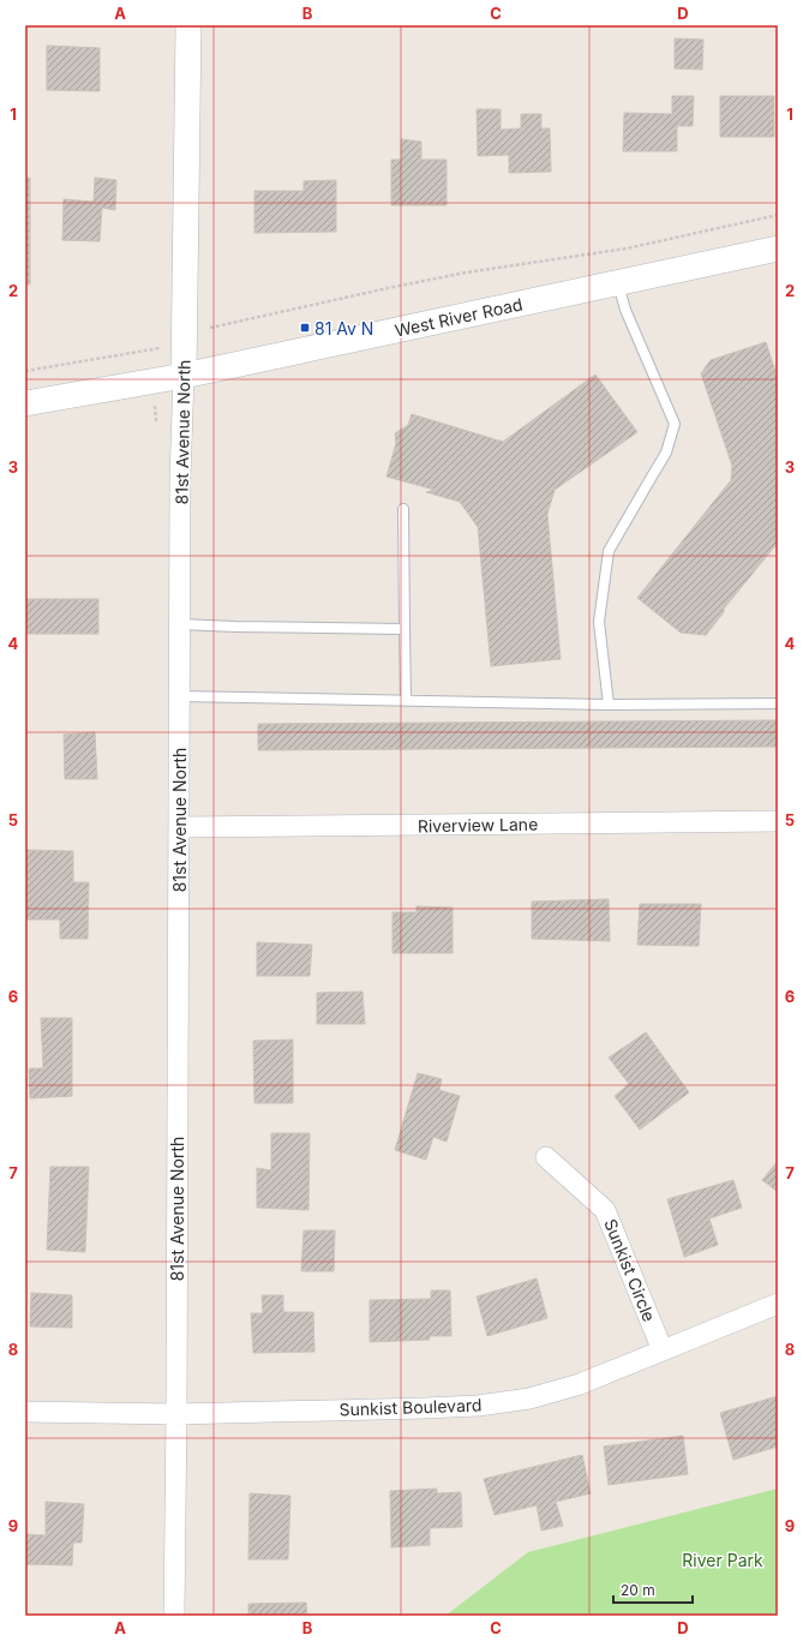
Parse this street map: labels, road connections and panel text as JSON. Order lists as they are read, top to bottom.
{
  "streets": {
    "street": [
      "West River Road",
      "81st Avenue North",
      "Riverview Lane",
      "Sunkist Circle",
      "Sunkist Boulevard"
    ]
  },
  "crossings": [
    ["West River Road", "81st Avenue North"],
    ["81st Avenue North", "Riverview Lane"],
    ["81st Avenue North", "Sunkist Boulevard"],
    ["Sunkist Circle", "Sunkist Boulevard"]
  ],
  "parks": ["River Park"],
  "places": {
    "transit": ["81 Av N"]
  },
  "scale_bar": "20 m",
  "grid": {
    "columns": [
      "A",
      "B",
      "C",
      "D"
    ],
    "rows": [
      "1",
      "2",
      "3",
      "4",
      "5",
      "6",
      "7",
      "8",
      "9"
    ]
  }
}
